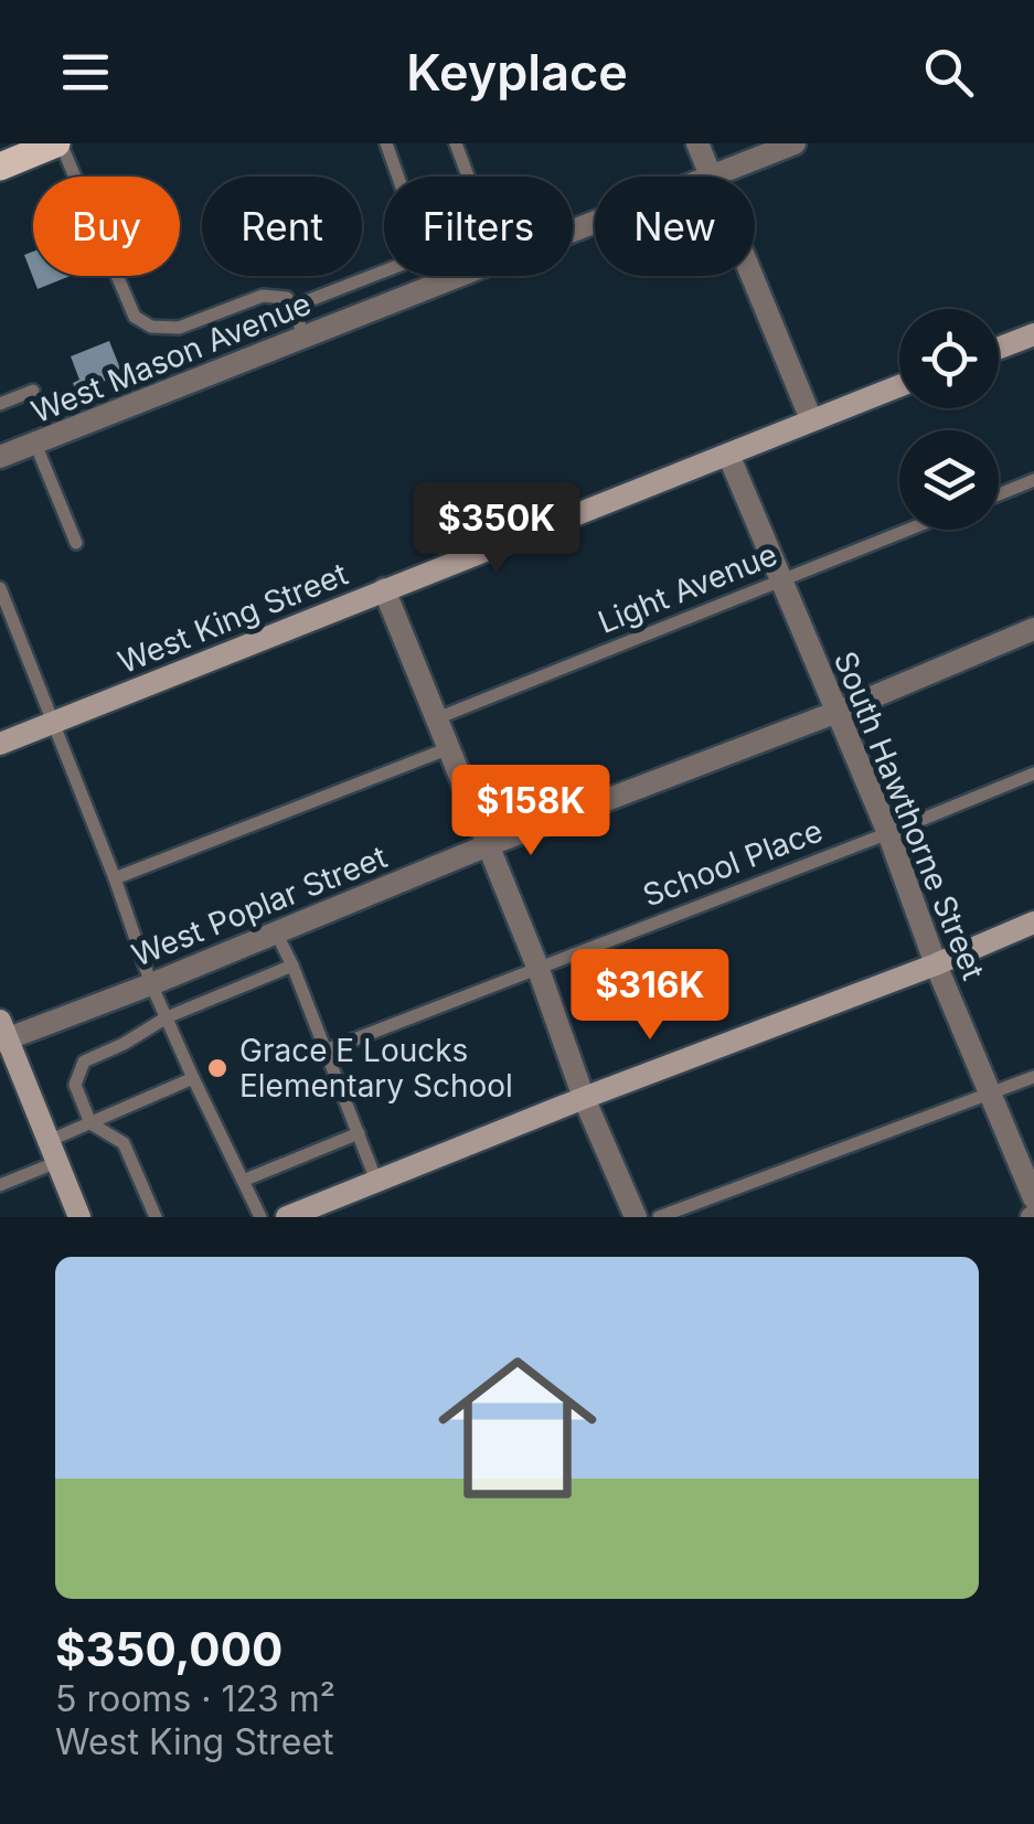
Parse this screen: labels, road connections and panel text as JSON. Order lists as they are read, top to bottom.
{
  "streets": {
    "street": [
      "West Mason Avenue",
      "West King Street",
      "South Hawthorne Street",
      "West Poplar Street"
    ],
    "lane": ["Light Avenue", "School Place"]
  },
  "crossings": [
    ["Light Avenue", "South Hawthorne Street"],
    ["West King Street", "South Hawthorne Street"],
    ["South Hawthorne Street", "School Place"],
    ["South Hawthorne Street", "West Poplar Street"]
  ],
  "places": ["Grace E Loucks Elementary School"],
  "page": {
    "header": "Keyplace",
    "chip": [
      "Buy",
      "Rent",
      "Filters",
      "New"
    ],
    "price": ["$350K", "$158K", "$316K"],
    "list": [
      {
        "name": "$350,000",
        "note": "5 rooms · 123 m² · West King Street"
      }
    ]
  }
}
